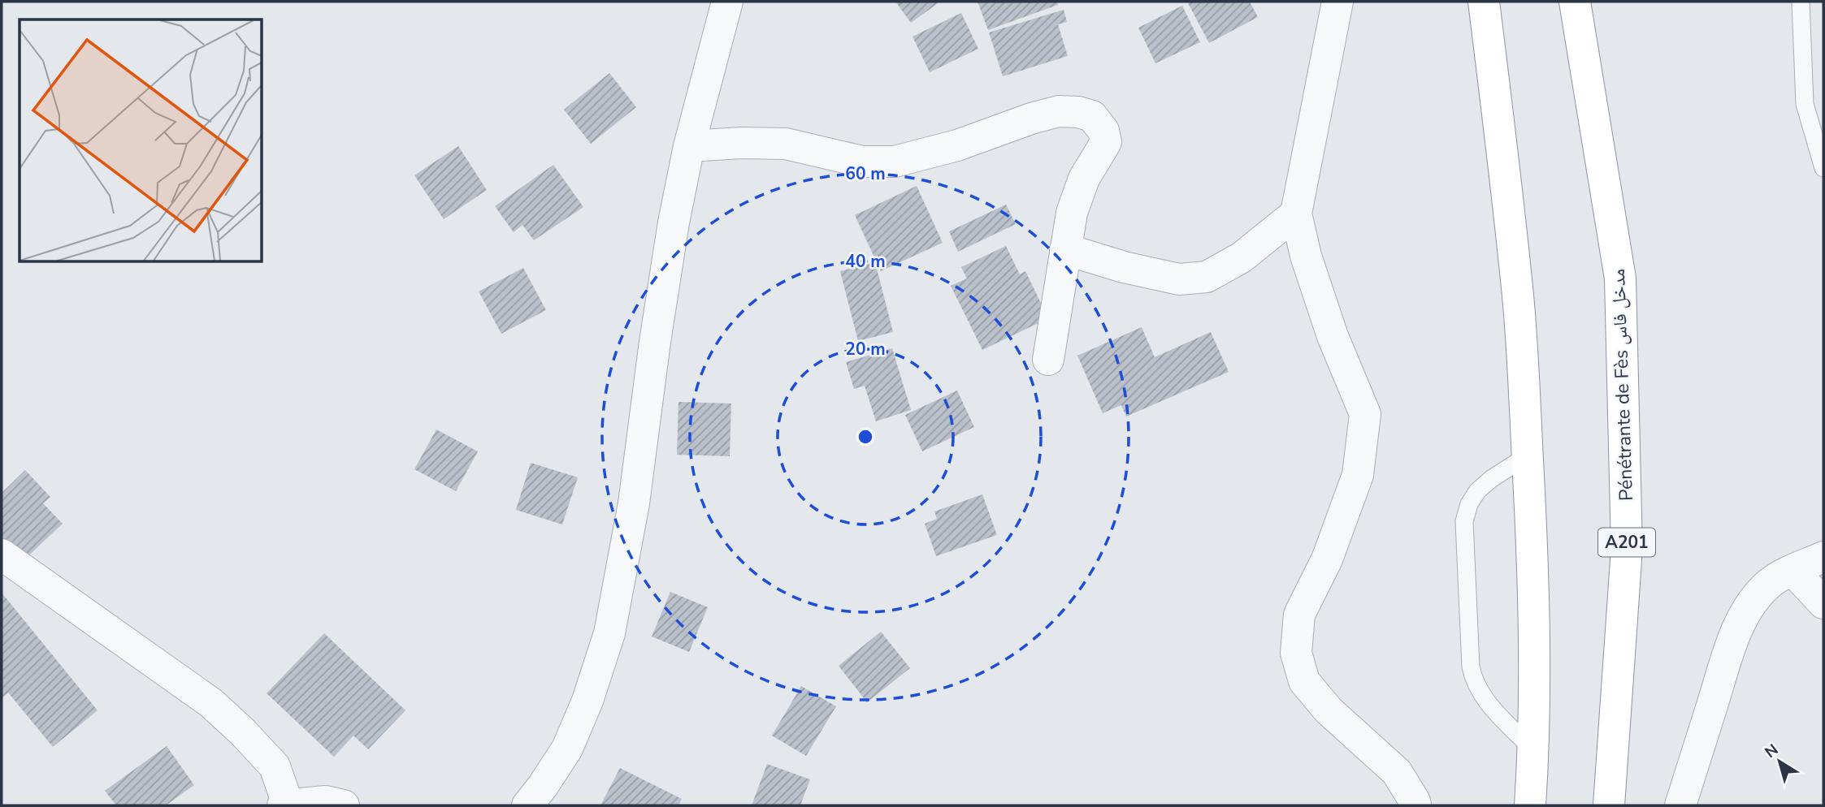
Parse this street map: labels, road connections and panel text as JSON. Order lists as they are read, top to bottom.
{
  "streets": {
    "highway": ["Pénétrante de Fès مدخل فاس", "A201"]
  },
  "north": "top left",
  "rings": ["60 m", "40 m", "20 m"]
}
